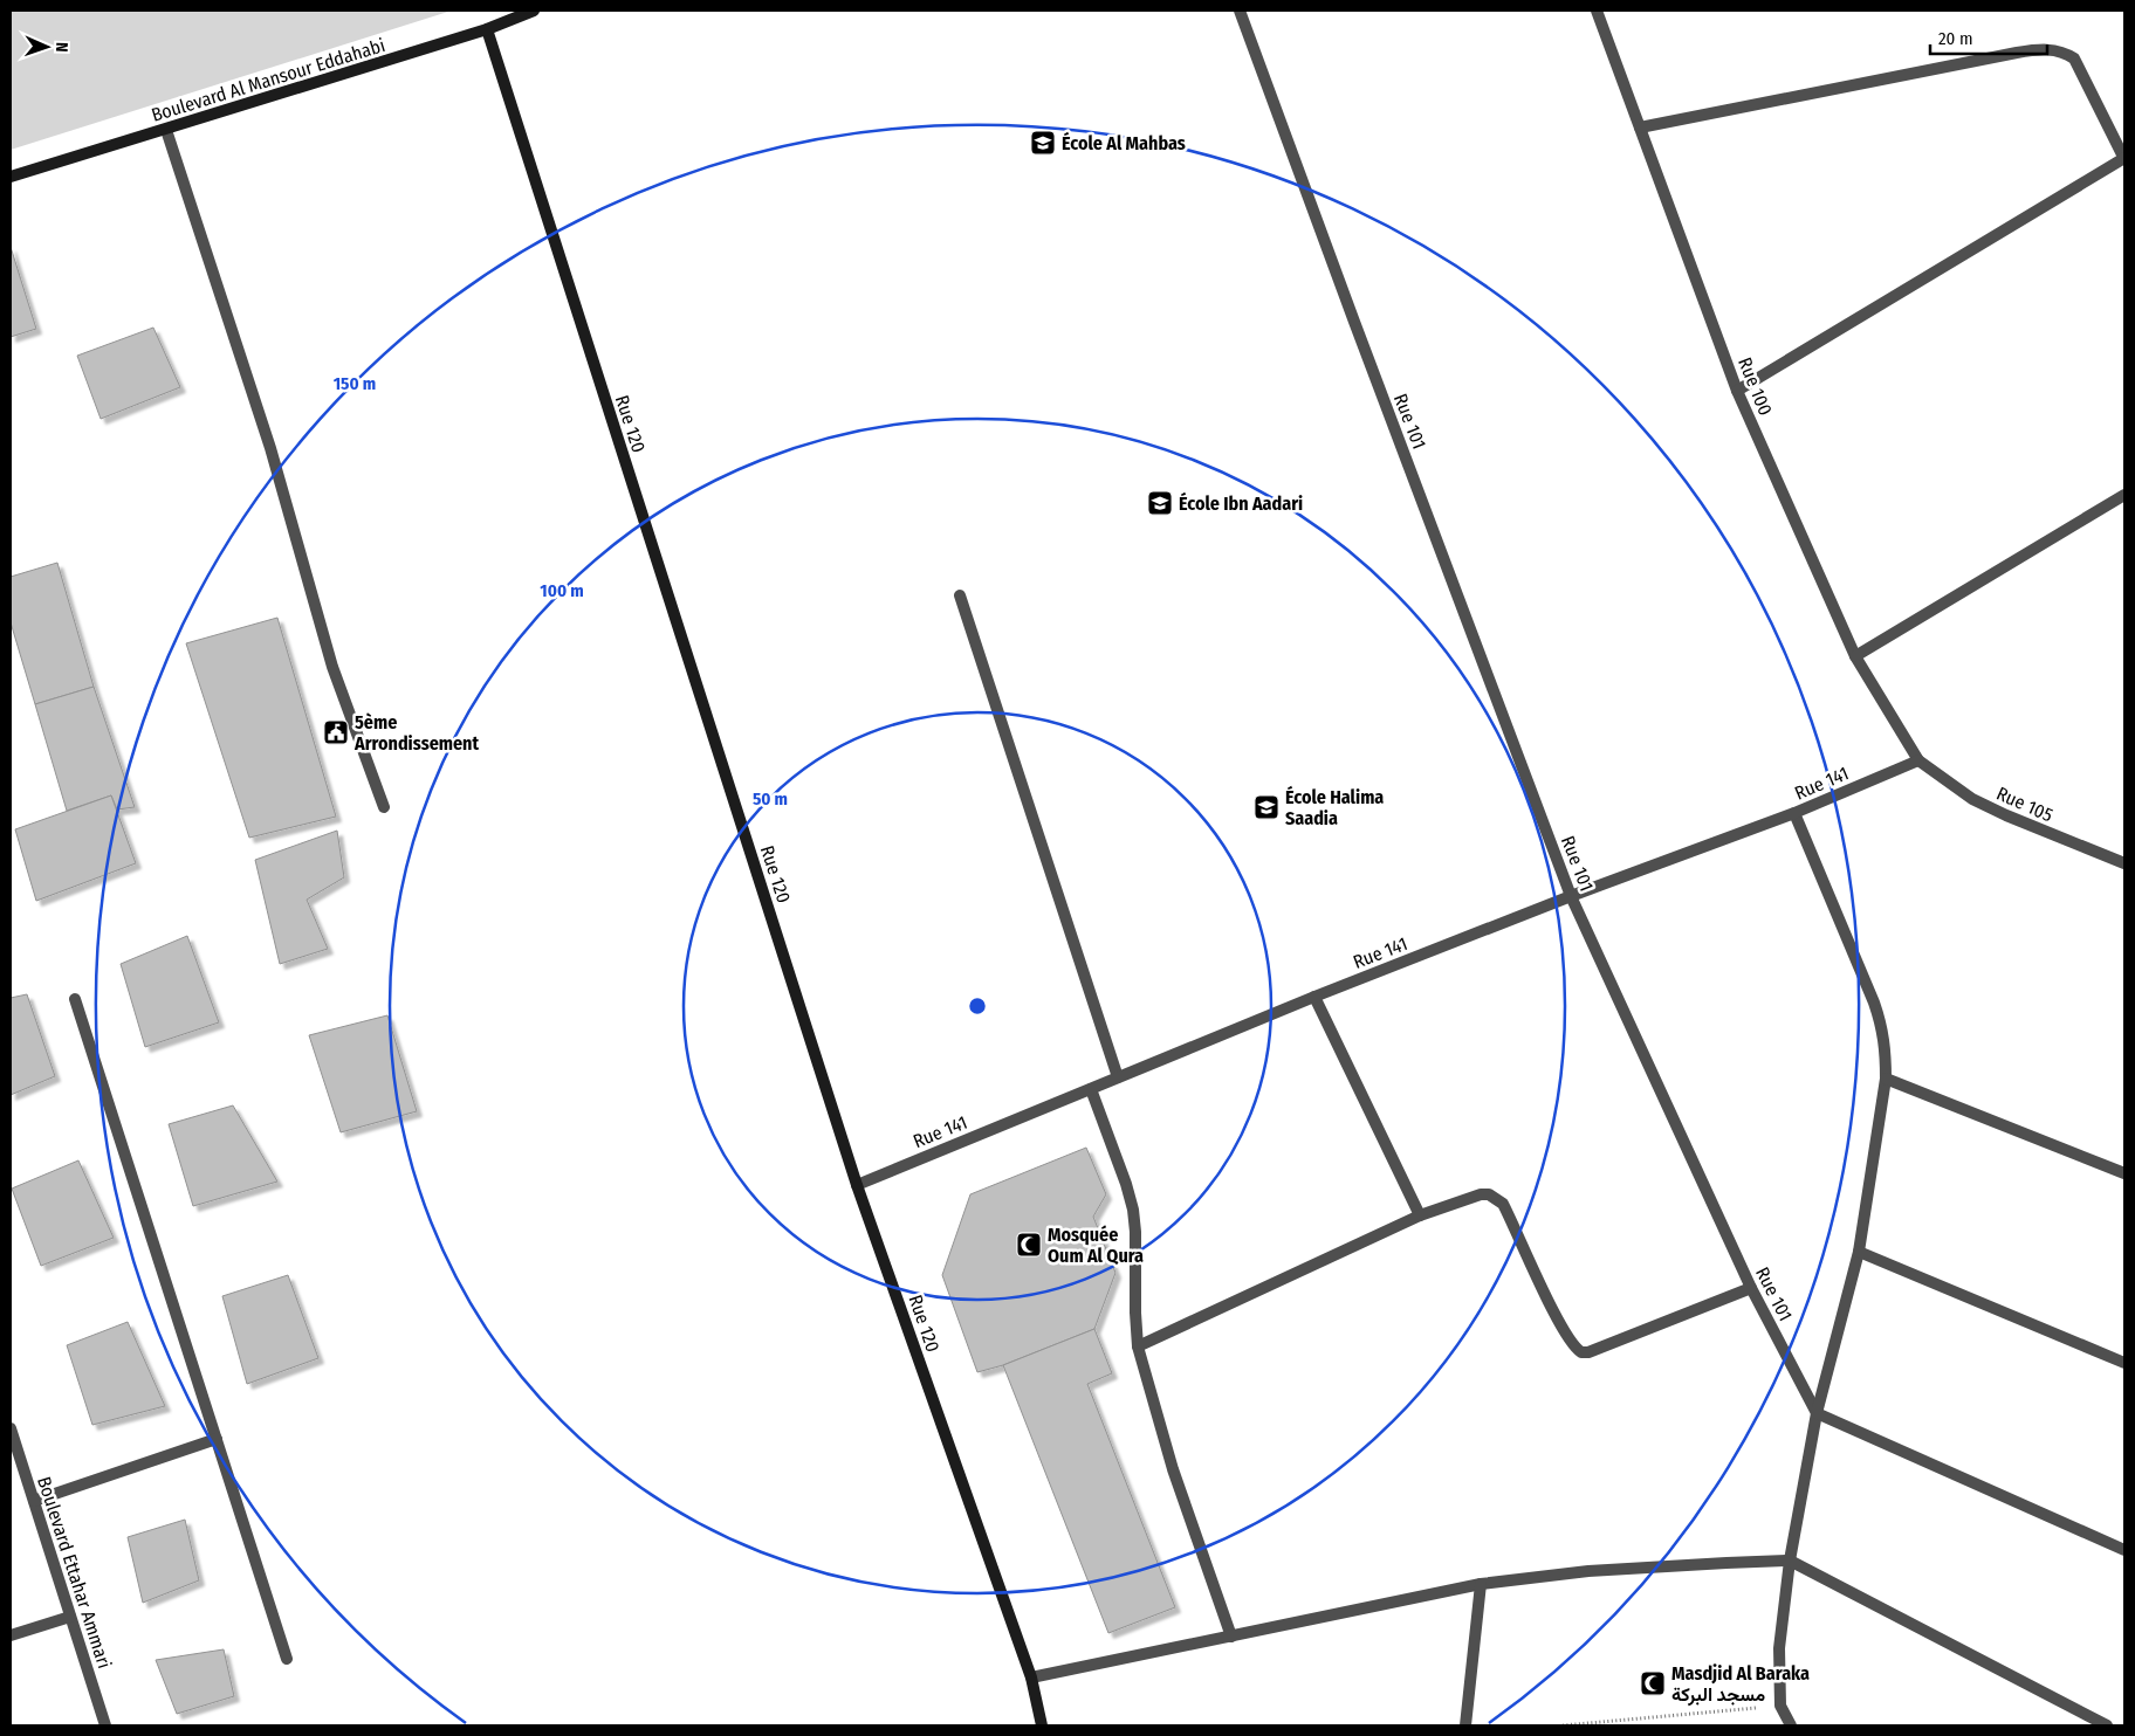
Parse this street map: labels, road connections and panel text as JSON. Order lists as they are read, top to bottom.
{
  "streets": {
    "street": [
      "Boulevard Al Mansour Eddahabi",
      "Rue 100",
      "Rue 101",
      "Rue 120",
      "Rue 141",
      "Rue 105",
      "Boulevard Ettahar Ammari"
    ]
  },
  "crossings": [
    ["Boulevard Al Mansour Eddahabi", "Rue 120"],
    ["Rue 100", "Rue 141"],
    ["Rue 100", "Rue 105"],
    ["Rue 101", "Rue 141"],
    ["Rue 120", "Rue 141"],
    ["Rue 141", "Rue 105"]
  ],
  "places": {
    "school or university": ["École Al Mahbas", "École Ibn Aadari", "École Halima Saadia"],
    "public building": ["5ème Arrondissement"],
    "mosque": ["Mosquée Oum Al Qura", "Masdjid Al Baraka مسجد البركة"]
  },
  "scale_bar": "20 m",
  "north": "right",
  "rings": ["150 m", "100 m", "50 m"]
}
